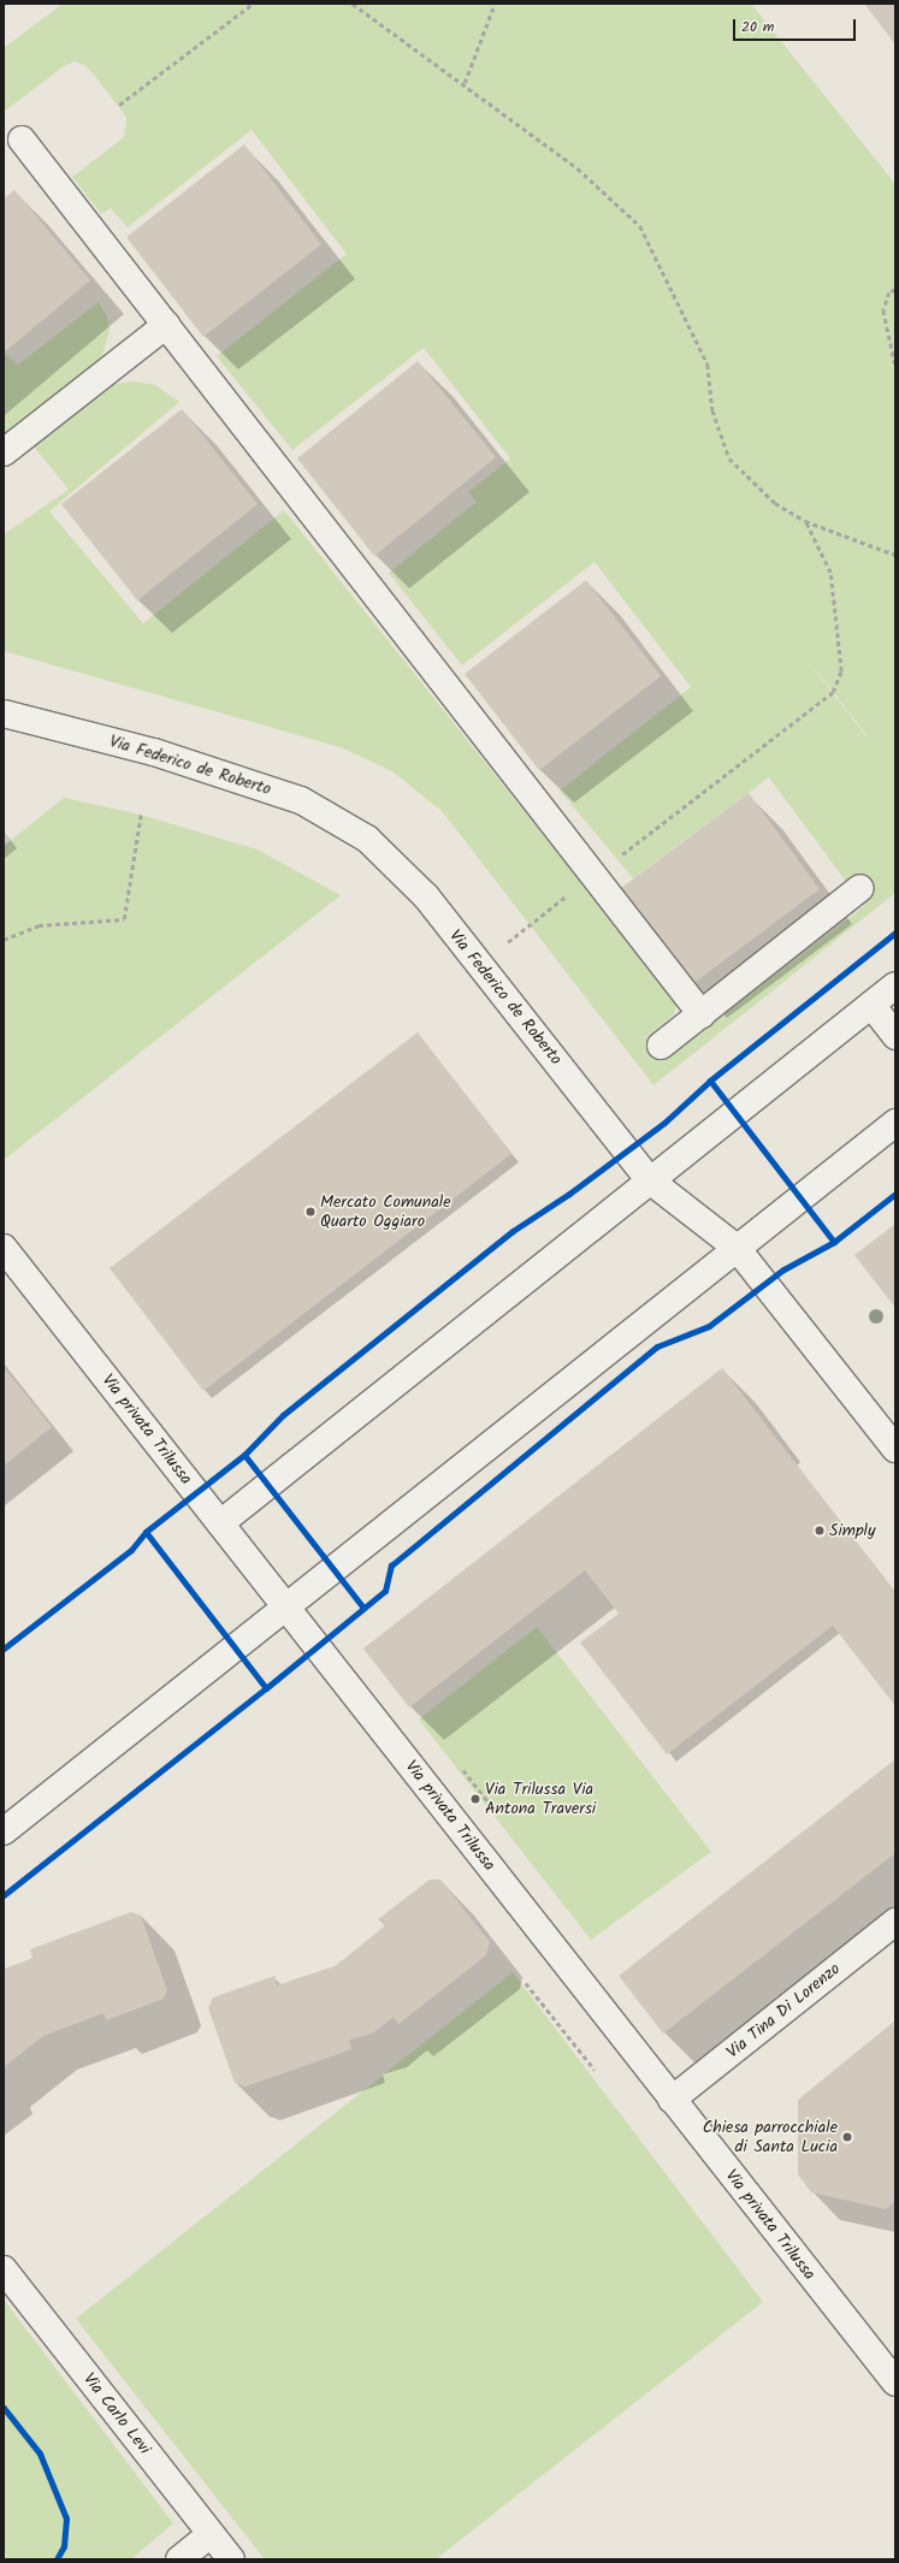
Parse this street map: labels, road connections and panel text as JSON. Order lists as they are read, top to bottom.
{
  "streets": {
    "street": [
      "Via Federico de Roberto",
      "Via privata Trilussa",
      "Via Tina Di Lorenzo",
      "Via Carlo Levi"
    ]
  },
  "crossings": [
    ["Via privata Trilussa", "Via Tina Di Lorenzo"]
  ],
  "places": [
    "Mercato Comunale Quarto Oggiaro",
    "Simply",
    "Via Trilussa Via Antona Traversi",
    "Chiesa parrocchiale di Santa Lucia"
  ],
  "scale_bar": "20 m"
}
